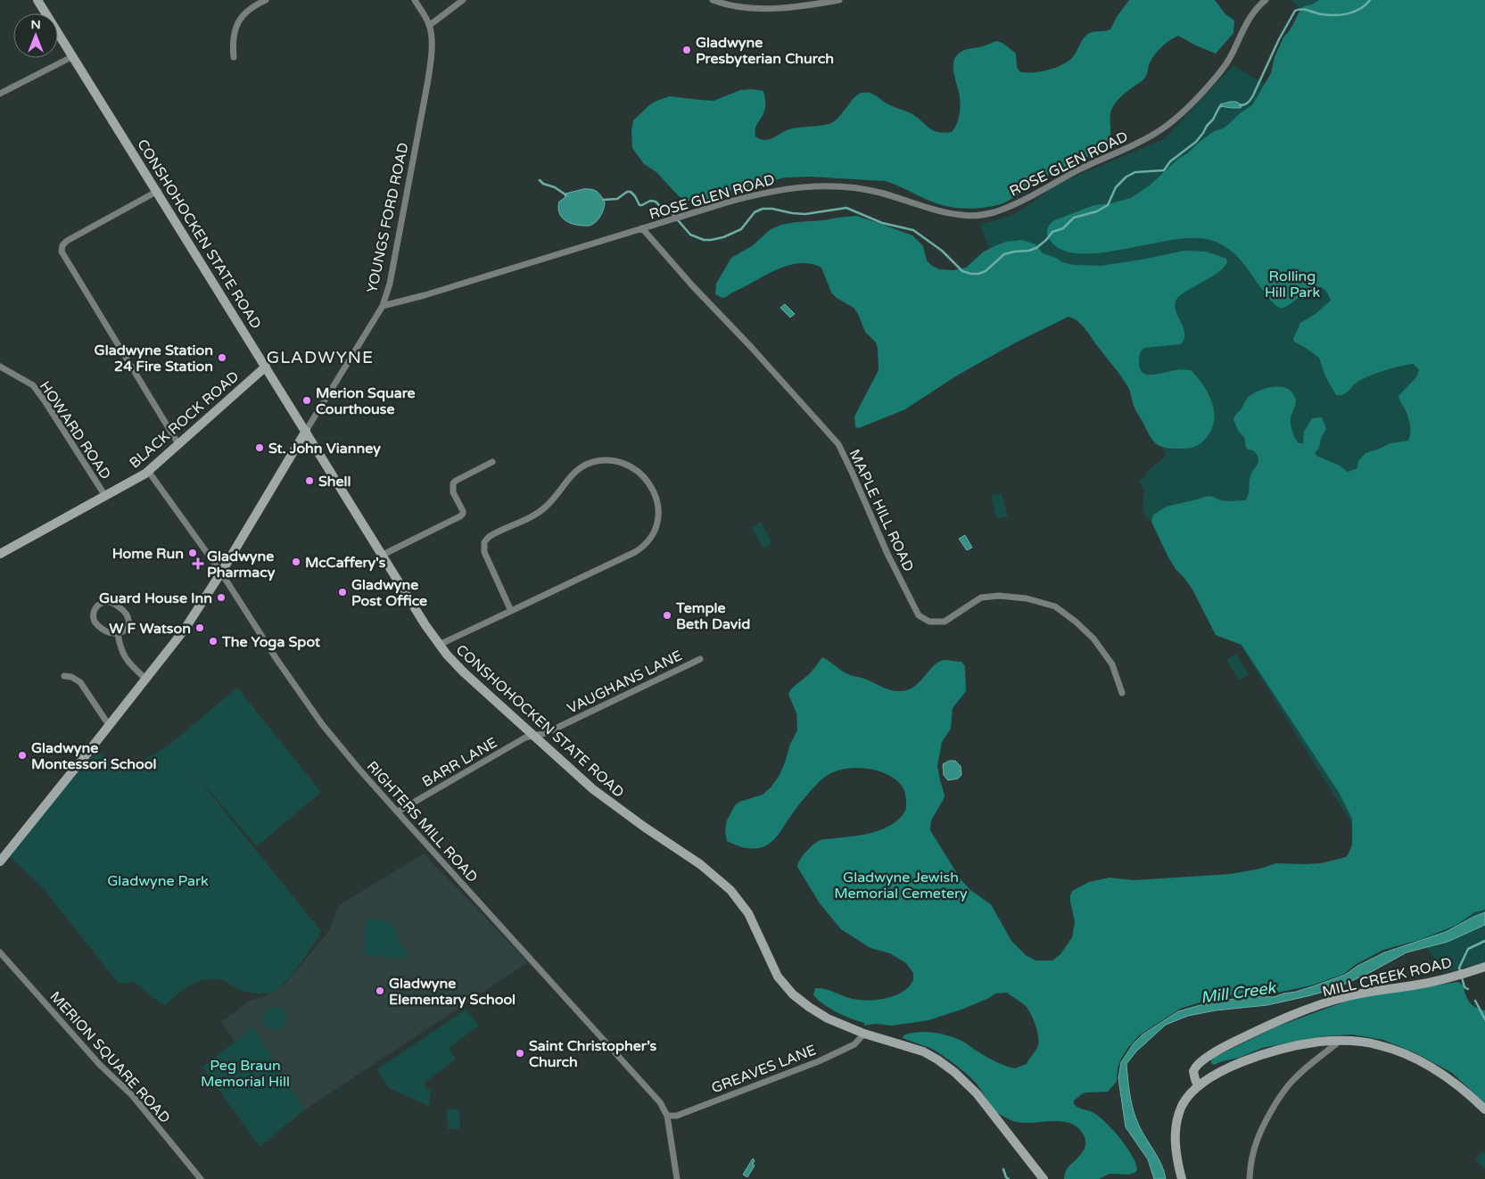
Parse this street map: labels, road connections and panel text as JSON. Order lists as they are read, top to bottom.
{
  "streets": {
    "main road": [
      "YOUNGS FORD ROAD",
      "CONSHOHOCKEN STATE ROAD",
      "BLACK ROCK ROAD",
      "MILL CREEK ROAD"
    ],
    "street": [
      "ROSE GLEN ROAD",
      "HOWARD ROAD",
      "MAPLE HILL ROAD",
      "VAUGHANS LANE",
      "BARR LANE",
      "RIGHTERS MILL ROAD",
      "MERION SQUARE ROAD",
      "GREAVES LANE"
    ]
  },
  "crossings": [
    ["ROSE GLEN ROAD", "YOUNGS FORD ROAD"],
    ["ROSE GLEN ROAD", "MAPLE HILL ROAD"],
    ["YOUNGS FORD ROAD", "CONSHOHOCKEN STATE ROAD"],
    ["YOUNGS FORD ROAD", "RIGHTERS MILL ROAD"],
    ["CONSHOHOCKEN STATE ROAD", "BLACK ROCK ROAD"],
    ["CONSHOHOCKEN STATE ROAD", "VAUGHANS LANE"],
    ["CONSHOHOCKEN STATE ROAD", "BARR LANE"],
    ["CONSHOHOCKEN STATE ROAD", "GREAVES LANE"],
    ["BLACK ROCK ROAD", "HOWARD ROAD"],
    ["BLACK ROCK ROAD", "RIGHTERS MILL ROAD"],
    ["VAUGHANS LANE", "BARR LANE"],
    ["BARR LANE", "RIGHTERS MILL ROAD"],
    ["RIGHTERS MILL ROAD", "GREAVES LANE"]
  ],
  "districts": ["GLADWYNE"],
  "water": ["Mill Creek"],
  "parks": [
    "Rolling Hill Park",
    "Gladwyne Jewish Memorial Cemetery",
    "Gladwyne Park",
    "Peg Braun Memorial Hill"
  ],
  "places": {
    "other": [
      "Gladwyne Presbyterian Church",
      "Gladwyne Station 24 Fire Station",
      "Merion Square Courthouse",
      "St. John Vianney",
      "Shell",
      "Home Run",
      "McCaffery's",
      "Gladwyne Post Office",
      "Guard House Inn",
      "Temple Beth David",
      "W F Watson",
      "The Yoga Spot",
      "Gladwyne Montessori School",
      "Gladwyne Elementary School",
      "Saint Christopher’s Church"
    ],
    "health": ["Gladwyne Pharmacy"]
  },
  "north": "top"
}
